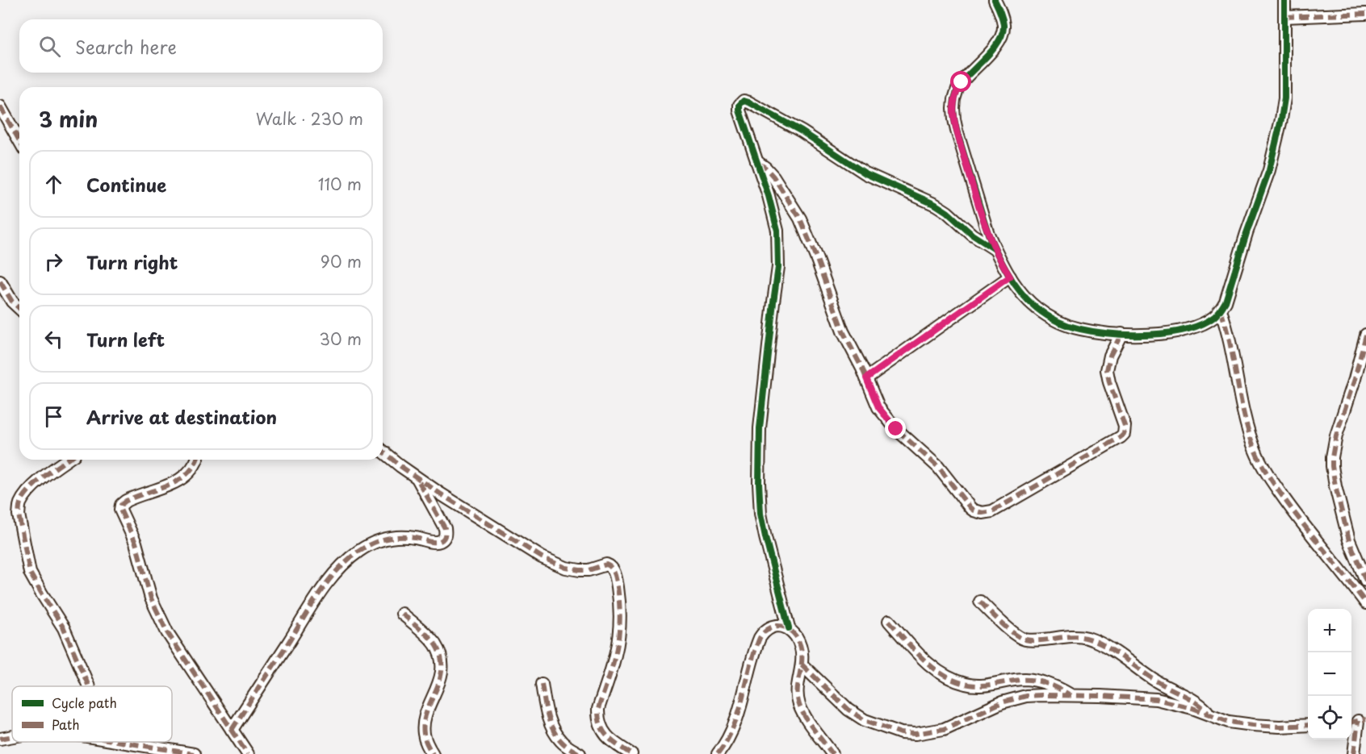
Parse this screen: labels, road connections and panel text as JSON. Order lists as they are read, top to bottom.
{
  "legend": ["Cycle path", "Path"],
  "page": {
    "search": "Search here",
    "heading": ["3 min", "Walk · 230 m"],
    "list": [
      ["Continue", "110 m"],
      ["Turn right", "90 m"],
      ["Turn left", "30 m"],
      "Arrive at destination"
    ],
    "map_buttons": ["+", "−"]
  }
}
